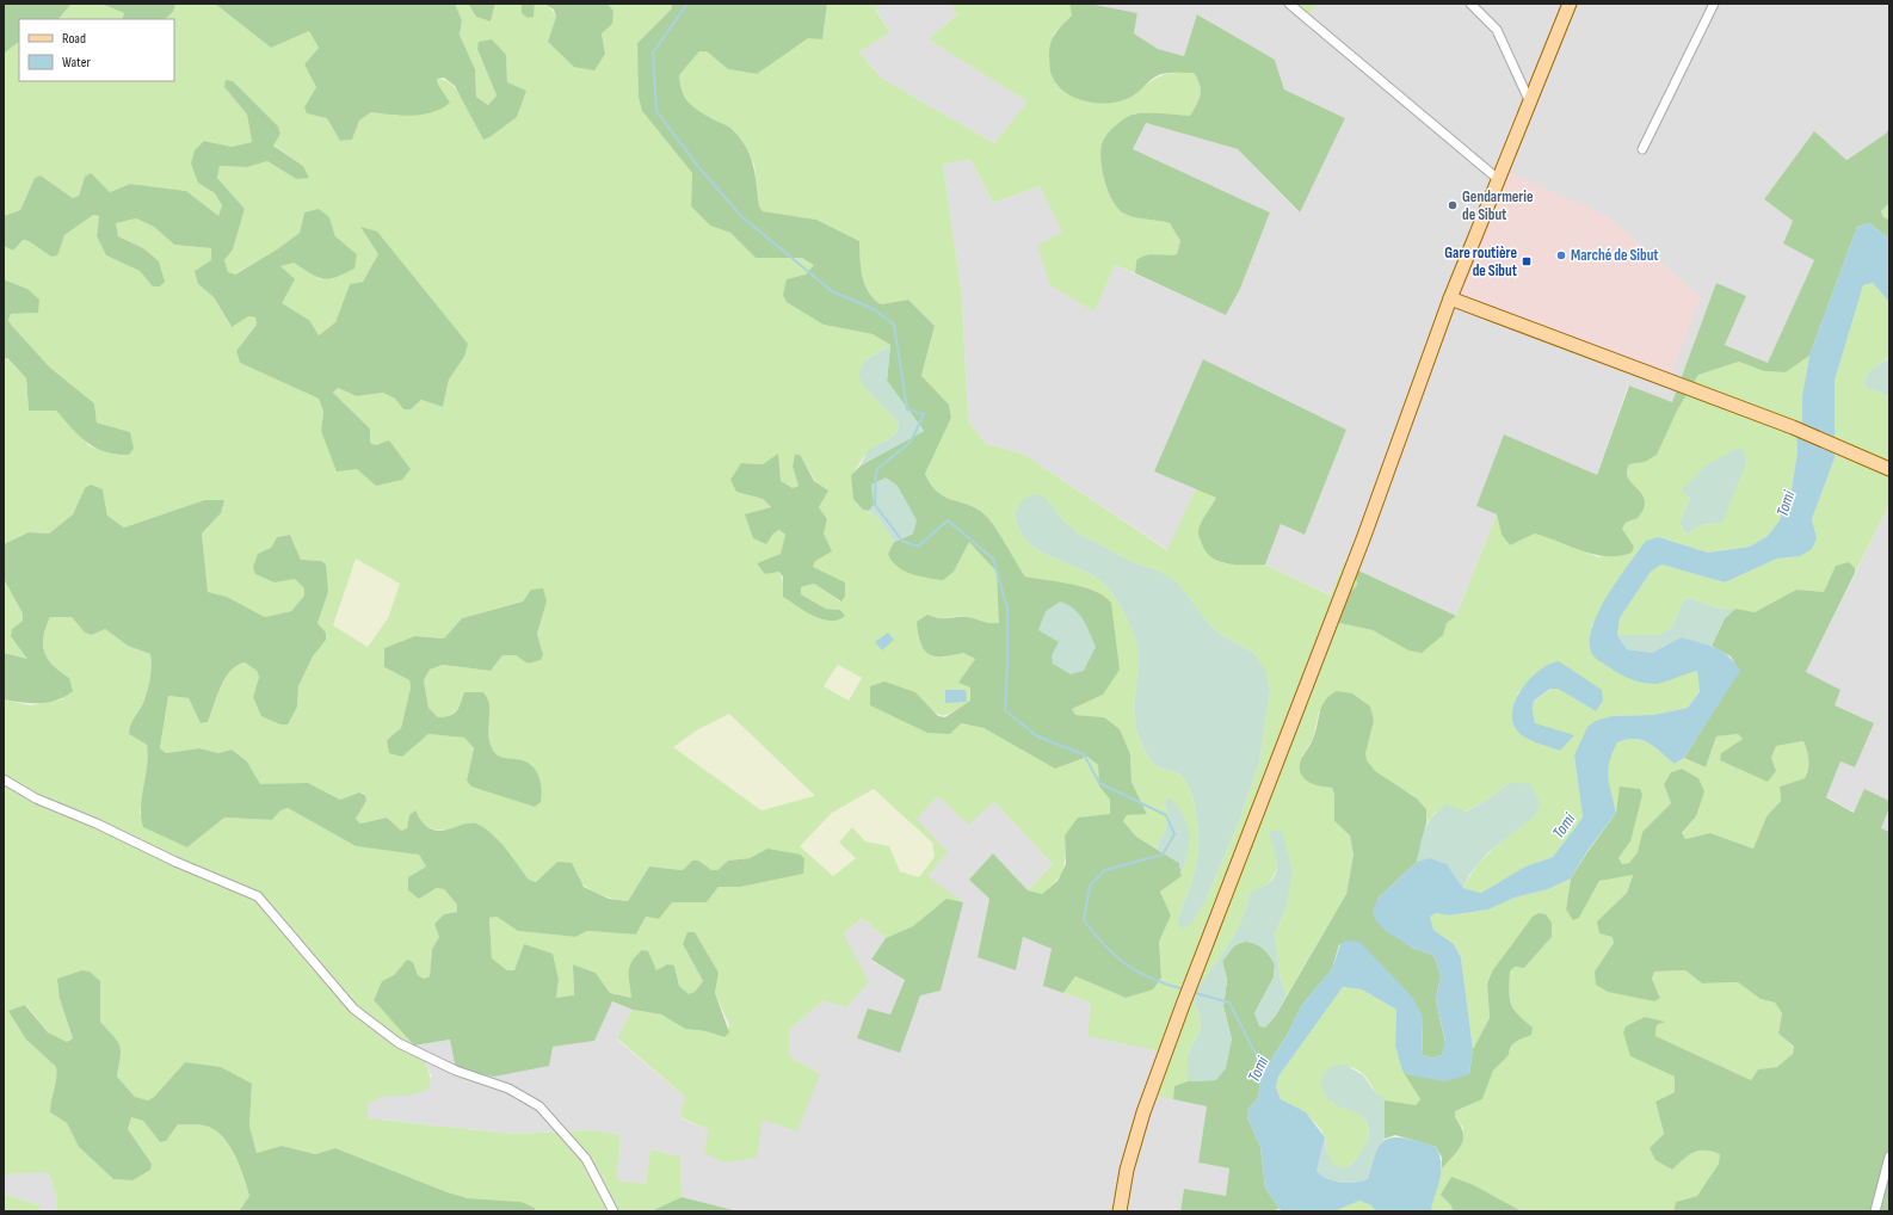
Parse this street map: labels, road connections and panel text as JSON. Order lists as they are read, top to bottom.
{
  "water": ["Tomi"],
  "places": {
    "other": ["Gendarmerie de Sibut", "Marché de Sibut"],
    "transit": ["Gare routière de Sibut"]
  },
  "legend": ["Road", "Water"]
}
